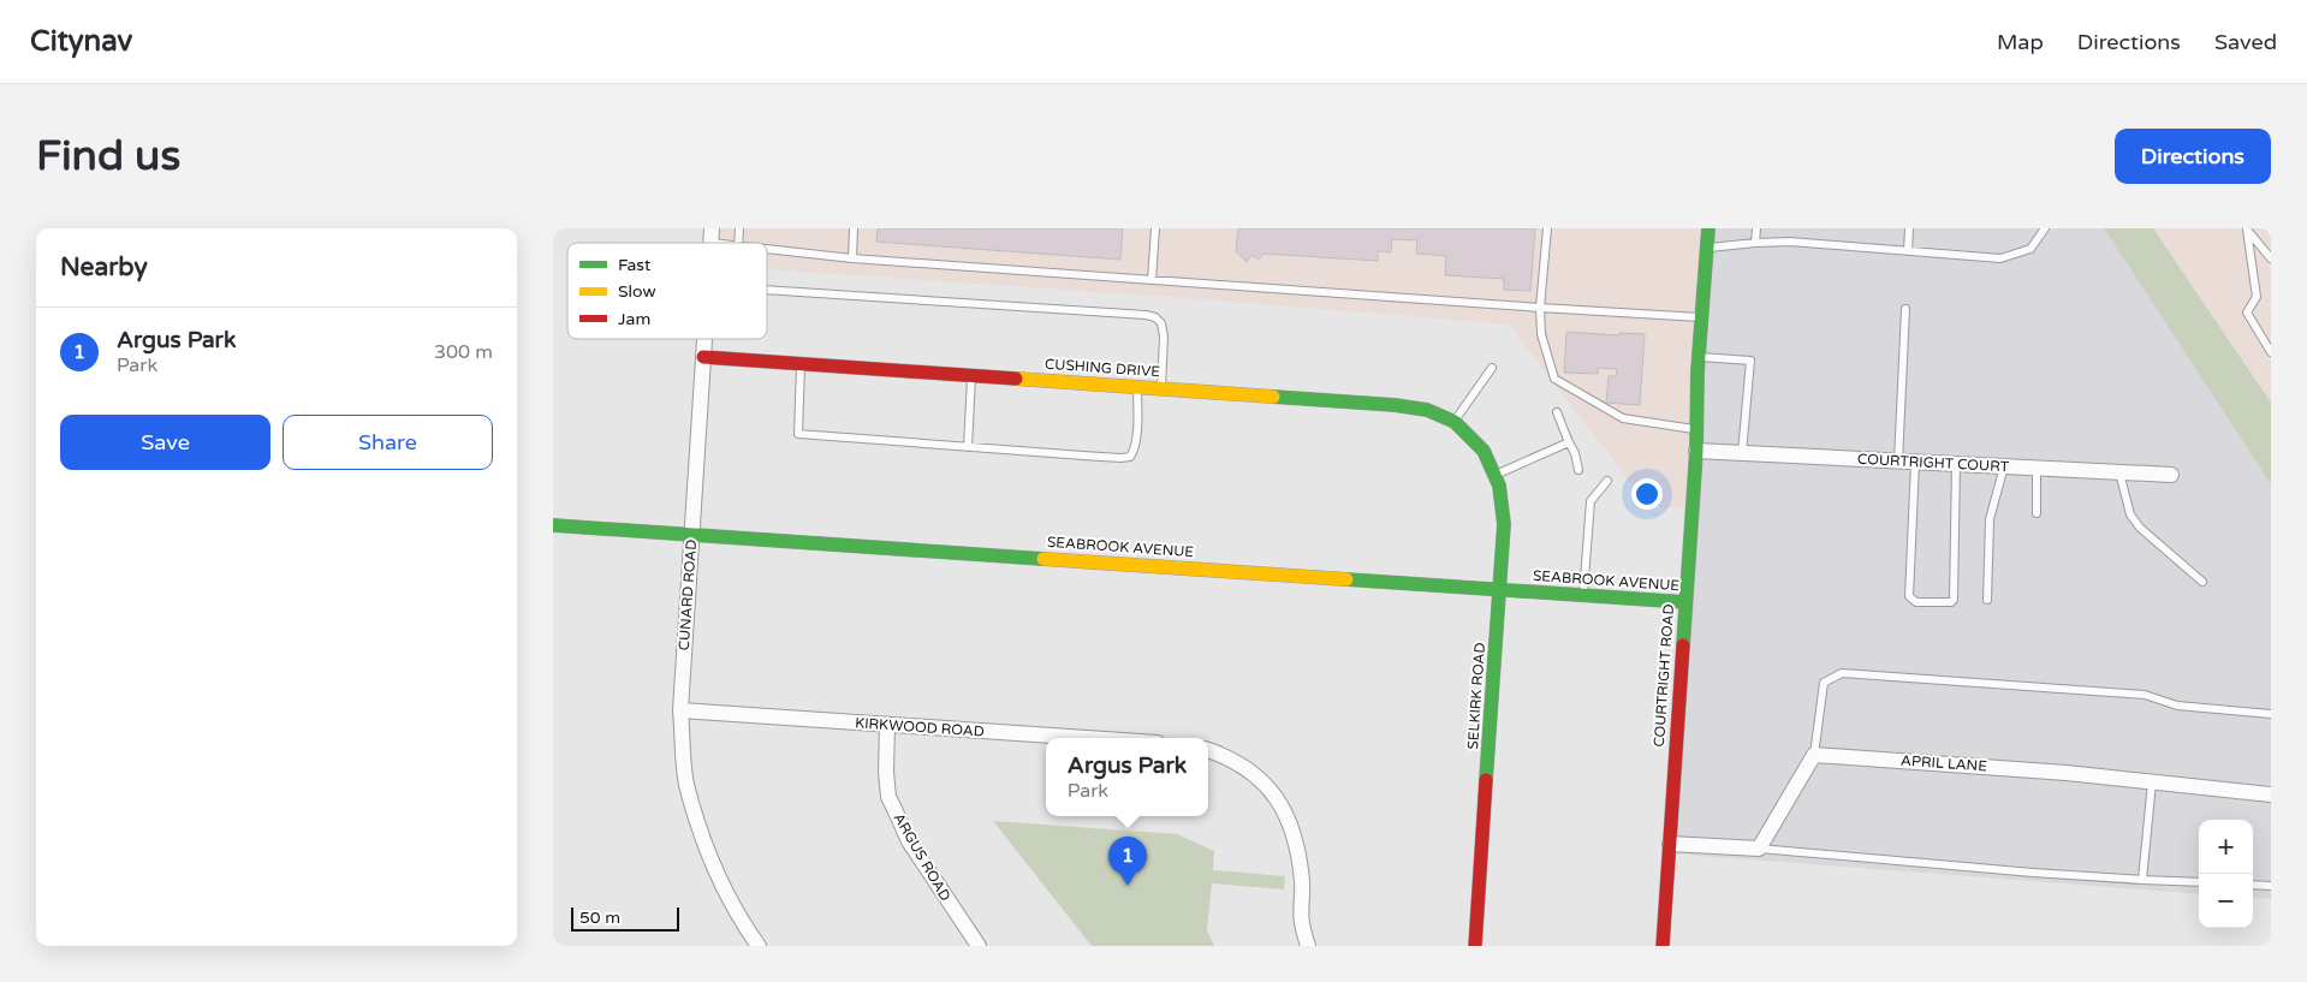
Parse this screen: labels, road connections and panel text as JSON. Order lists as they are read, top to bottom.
{
  "streets": {
    "street": [
      "CUSHING DRIVE",
      "COURTRIGHT COURT",
      "SEABROOK AVENUE",
      "CUNARD ROAD",
      "COURTRIGHT ROAD",
      "SELKIRK ROAD",
      "KIRKWOOD ROAD",
      "APRIL LANE",
      "ARGUS ROAD"
    ]
  },
  "crossings": [
    ["CUSHING DRIVE", "CUNARD ROAD"],
    ["CUSHING DRIVE", "SELKIRK ROAD"],
    ["COURTRIGHT COURT", "COURTRIGHT ROAD"],
    ["SEABROOK AVENUE", "CUNARD ROAD"],
    ["SEABROOK AVENUE", "COURTRIGHT ROAD"],
    ["SEABROOK AVENUE", "SELKIRK ROAD"],
    ["CUNARD ROAD", "KIRKWOOD ROAD"],
    ["KIRKWOOD ROAD", "ARGUS ROAD"]
  ],
  "legend": ["Fast", "Slow", "Jam"],
  "scale_bar": "50 m",
  "page": {
    "header": "Citynav",
    "nav": ["Map", "Directions", "Saved"],
    "buttons": [
      "Directions",
      ["Save", "Share"]
    ],
    "title": "Find us",
    "heading": "Nearby",
    "list": [
      {
        "mark": "1",
        "name": "Argus Park",
        "note": "Park",
        "value": "300 m"
      }
    ],
    "popup": ["Argus Park", "Park"],
    "map_buttons": ["+", "−"],
    "pins": "1",
    "scale": "50 m"
  }
}
